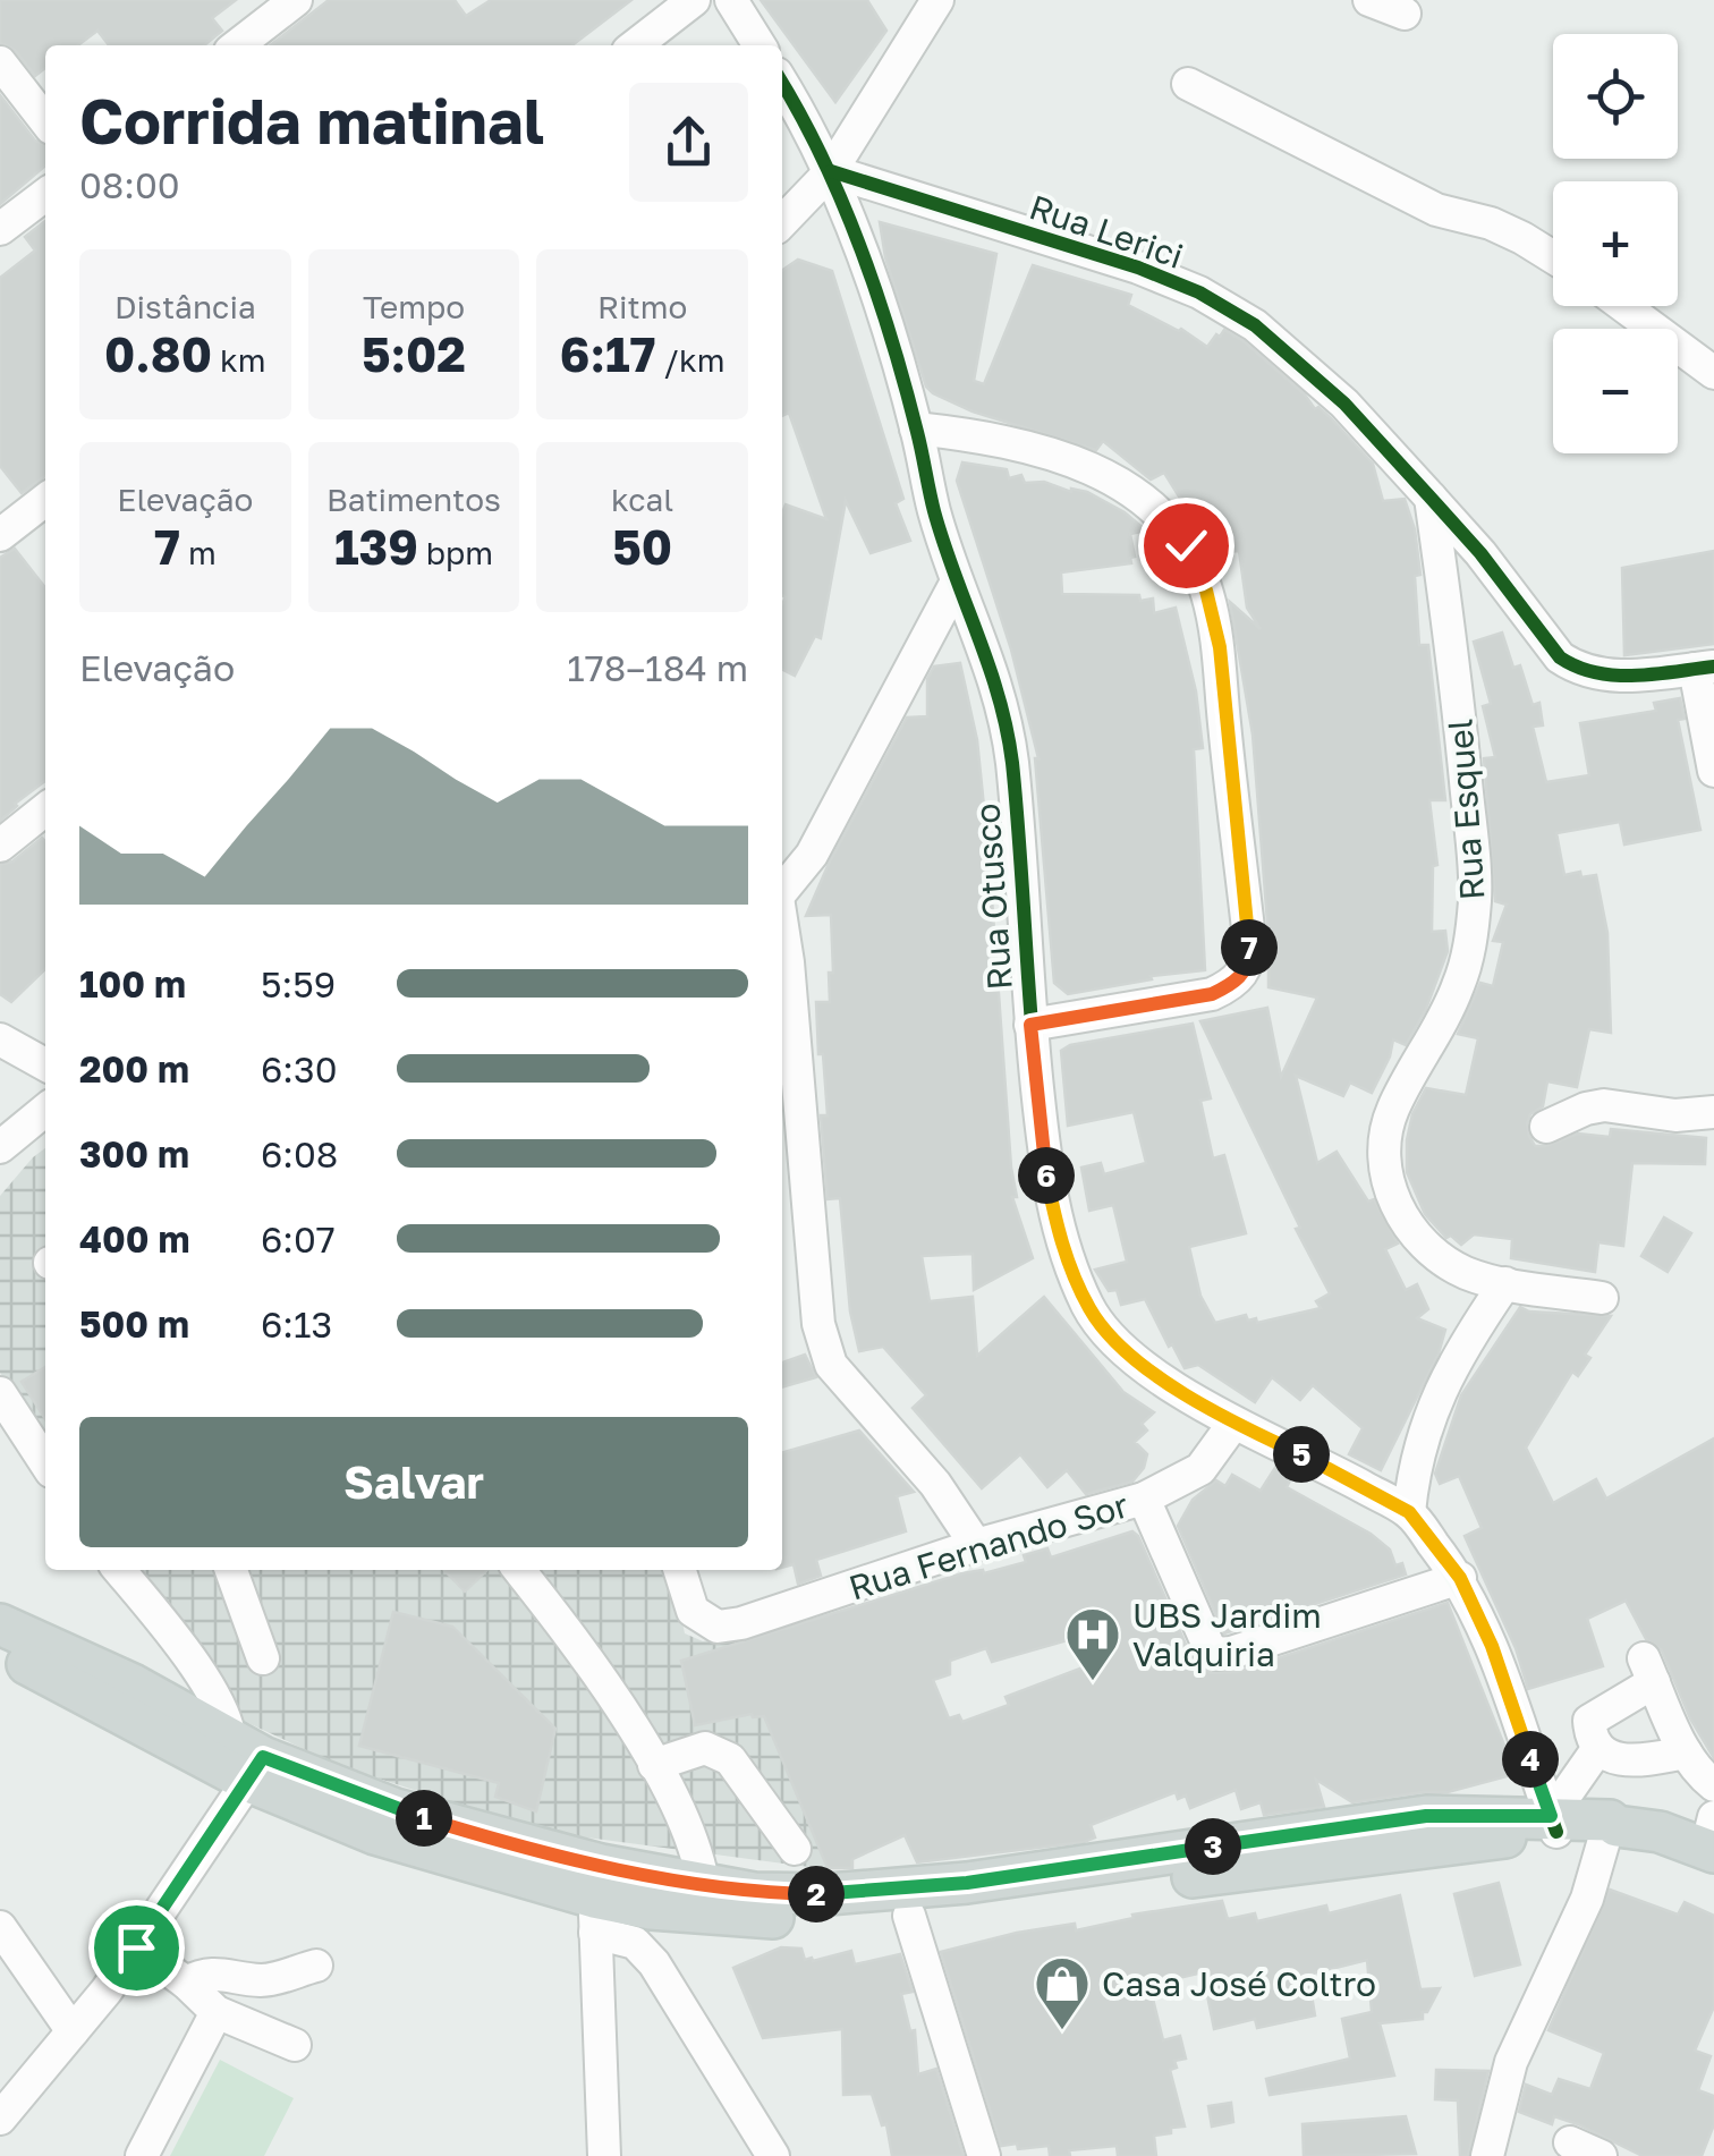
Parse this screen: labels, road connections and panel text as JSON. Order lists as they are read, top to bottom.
{
  "streets": {
    "street": [
      "Rua Lerici",
      "Rua Esquel",
      "Rua Otusco",
      "Rua Fernando Sor"
    ]
  },
  "crossings": [
    ["Rua Lerici", "Rua Esquel"],
    ["Rua Lerici", "Rua Otusco"],
    ["Rua Otusco", "Rua Fernando Sor"]
  ],
  "places": {
    "hospital": ["UBS Jardim Valquiria"],
    "shop": ["Casa José Coltro"]
  },
  "page": {
    "map_buttons": ["+", "−"],
    "heading": ["Corrida matinal", "08:00"],
    "stats": [
      ["Distância", "0.80 km"],
      ["Tempo", "5:02"],
      ["Ritmo", "6:17 /km"],
      ["Elevação", "7 m"],
      ["Batimentos", "139 bpm"],
      ["kcal", "50"]
    ],
    "chart": ["Elevação", "178–184 m"],
    "pins": [
      "7",
      "6",
      "5",
      "4",
      "1",
      "3",
      "2"
    ],
    "list": [
      {
        "name": "100 m",
        "note": "5:59"
      },
      {
        "name": "200 m",
        "note": "6:30"
      },
      {
        "name": "300 m",
        "note": "6:08"
      },
      {
        "name": "400 m",
        "note": "6:07"
      },
      {
        "name": "500 m",
        "note": "6:13"
      }
    ],
    "buttons": "Salvar"
  }
}
